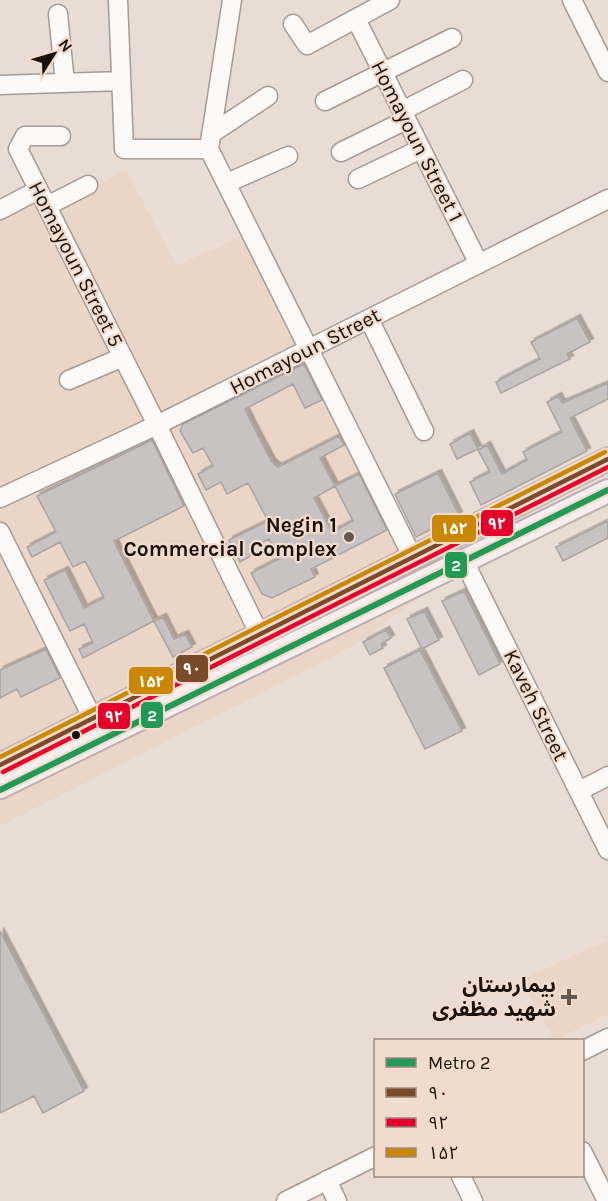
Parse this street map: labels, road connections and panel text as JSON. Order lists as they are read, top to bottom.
{
  "streets": {
    "street": [
      "Homayoun Street 1",
      "Homayoun Street 5",
      "Homayoun Street",
      "Kaveh Street"
    ]
  },
  "crossings": [
    ["Homayoun Street 1", "Homayoun Street"],
    ["Homayoun Street 5", "Homayoun Street"]
  ],
  "places": {
    "other": ["Negin 1 Commercial Complex"],
    "health": ["بیمارستان شهید مظفری"]
  },
  "lines": [
    "transit line ۱۵۲",
    "transit line ۹۰",
    "transit line ۹۲",
    "metro line 2"
  ],
  "legend": [
    "Metro 2",
    "۹۰",
    "۹۲",
    "۱۵۲"
  ],
  "north": "top right"
}
